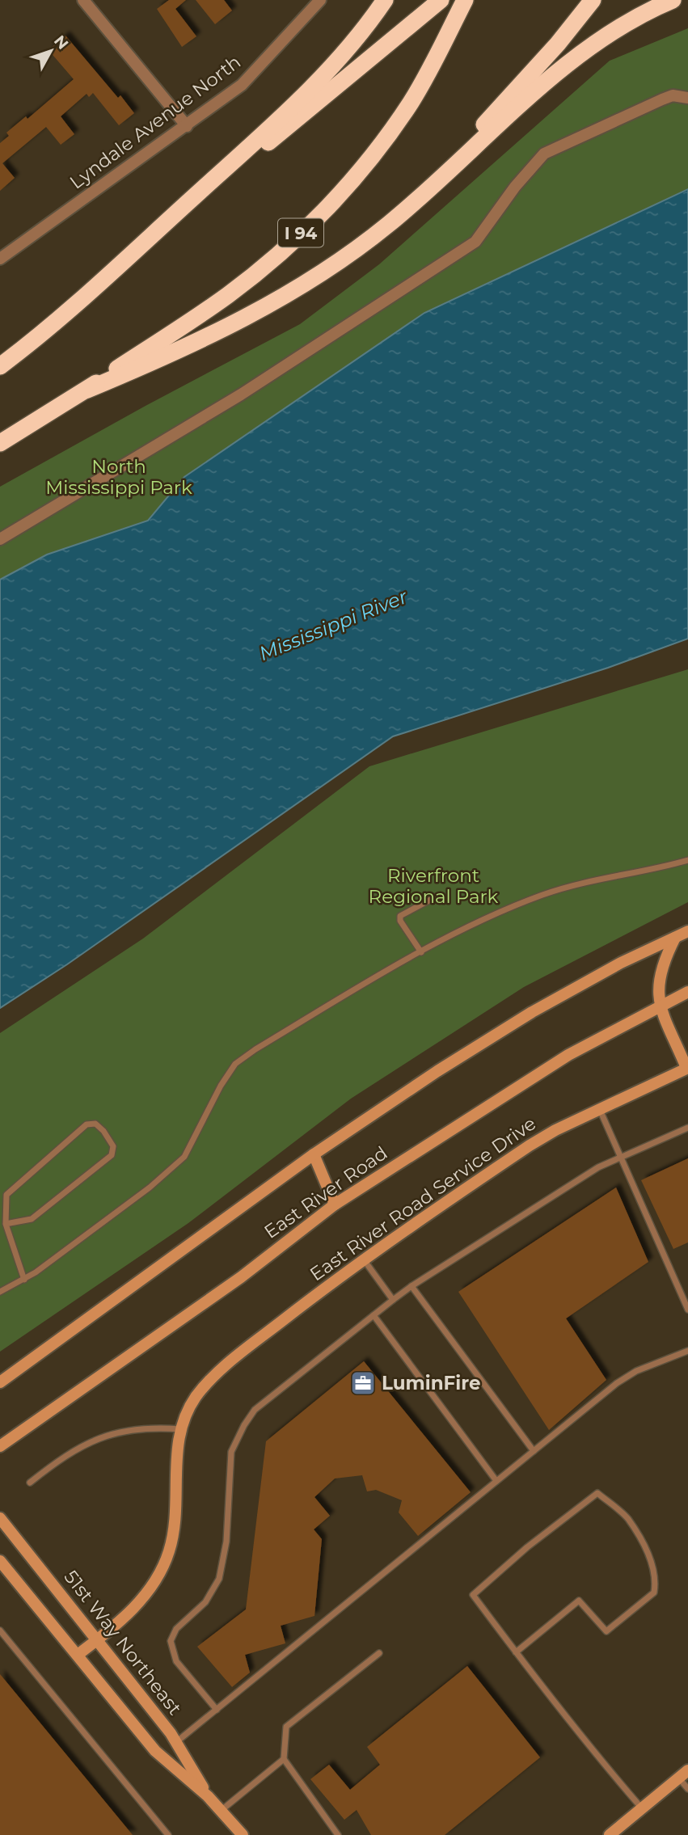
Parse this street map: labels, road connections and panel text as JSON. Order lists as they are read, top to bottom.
{
  "streets": {
    "highway": ["I 94"],
    "street": [
      "Lyndale Avenue North",
      "East River Road",
      "East River Road Service Drive",
      "51st Way Northeast"
    ]
  },
  "crossings": [
    ["East River Road Service Drive", "51st Way Northeast"]
  ],
  "water": ["Mississippi River"],
  "parks": ["North Mississippi Park", "Riverfront Regional Park"],
  "places": {
    "office": ["LuminFire"]
  },
  "north": "top right"
}
